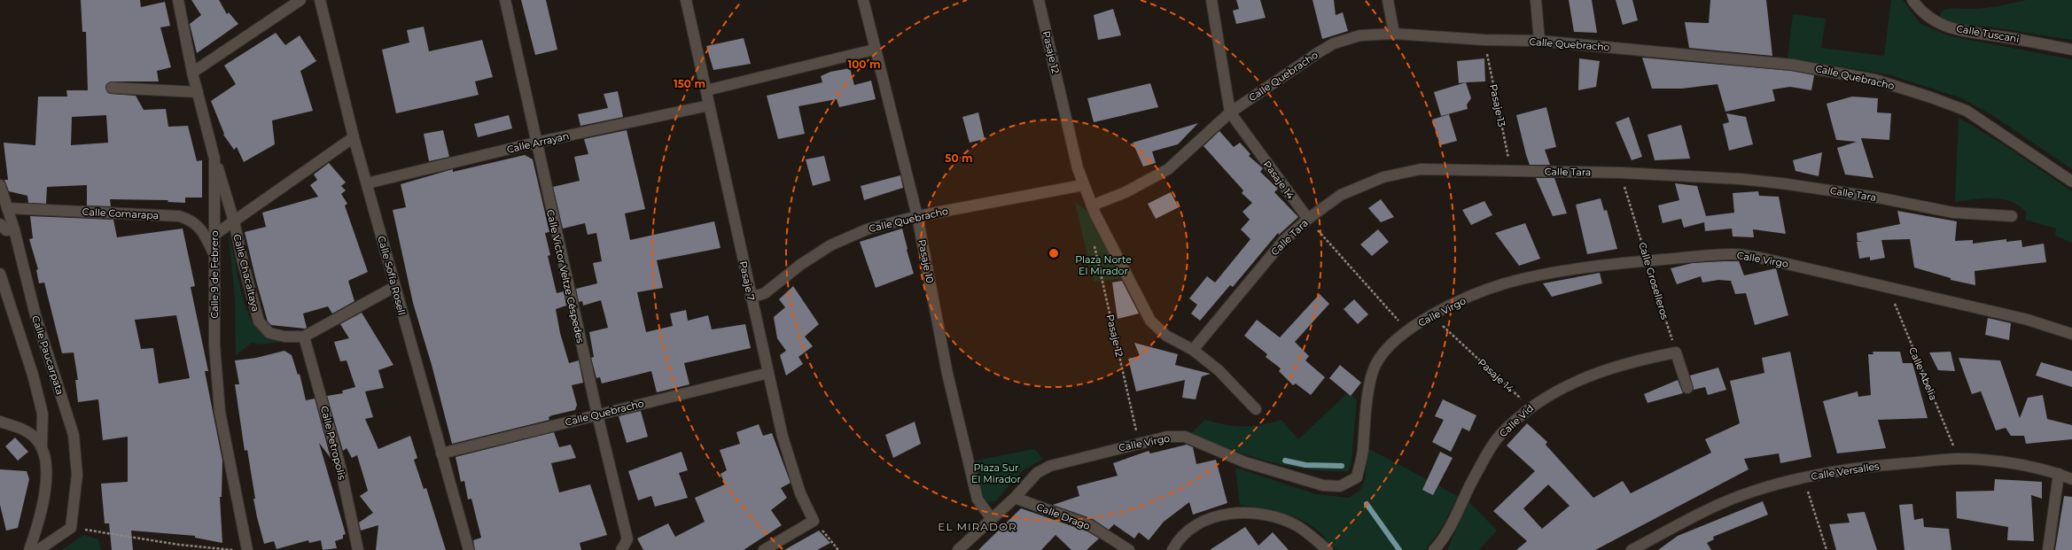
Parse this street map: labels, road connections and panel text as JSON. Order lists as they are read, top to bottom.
{
  "streets": {
    "street": [
      "Calle Tuscani",
      "Calle Quebracho",
      "Pasaje 12",
      "Calle Arrayan",
      "Calle Tara",
      "Pasaje 14",
      "Calle Comarapa",
      "Calle Virgo",
      "Pasaje 10",
      "Calle Chacaltaya",
      "Calle 9 de Febrero",
      "Calle Sofía Rosell",
      "Calle Víctor Veltze Céspedes",
      "Pasaje 7",
      "Calle Paucarpata",
      "Calle Vid",
      "Calle Petropolis",
      "Calle Versalles",
      "Calle Drago"
    ],
    "path": ["Pasaje 13", "Calle Groselleros", "Calle Abelia"]
  },
  "crossings": [
    ["Calle Quebracho", "Pasaje 12"],
    ["Calle Quebracho", "Pasaje 13"],
    ["Calle Quebracho", "Pasaje 14"],
    ["Calle Quebracho", "Pasaje 10"],
    ["Calle Quebracho", "Calle Sofía Rosell"],
    ["Calle Quebracho", "Calle Víctor Veltze Céspedes"],
    ["Calle Quebracho", "Pasaje 7"],
    ["Pasaje 12", "Calle Tara"],
    ["Pasaje 12", "Calle Virgo"],
    ["Pasaje 13", "Calle Tara"],
    ["Calle Arrayan", "Calle Sofía Rosell"],
    ["Calle Arrayan", "Calle Víctor Veltze Céspedes"],
    ["Calle Arrayan", "Pasaje 7"],
    ["Calle Tara", "Pasaje 14"],
    ["Calle Tara", "Calle Groselleros"],
    ["Pasaje 14", "Calle Virgo"],
    ["Pasaje 14", "Calle Vid"],
    ["Calle Comarapa", "Calle 9 de Febrero"],
    ["Calle Comarapa", "Calle Paucarpata"],
    ["Calle Virgo", "Pasaje 10"],
    ["Calle Virgo", "Calle Groselleros"],
    ["Calle Virgo", "Calle Abelia"],
    ["Calle Virgo", "Calle Drago"],
    ["Calle Chacaltaya", "Calle 9 de Febrero"],
    ["Calle Chacaltaya", "Calle Sofía Rosell"],
    ["Calle Chacaltaya", "Calle Petropolis"],
    ["Calle Groselleros", "Calle Vid"],
    ["Calle Abelia", "Calle Versalles"]
  ],
  "districts": ["EL MIRADOR"],
  "parks": ["Plaza Norte El Mirador", "Plaza Sur El Mirador"],
  "rings": ["100 m", "150 m", "50 m"]
}
